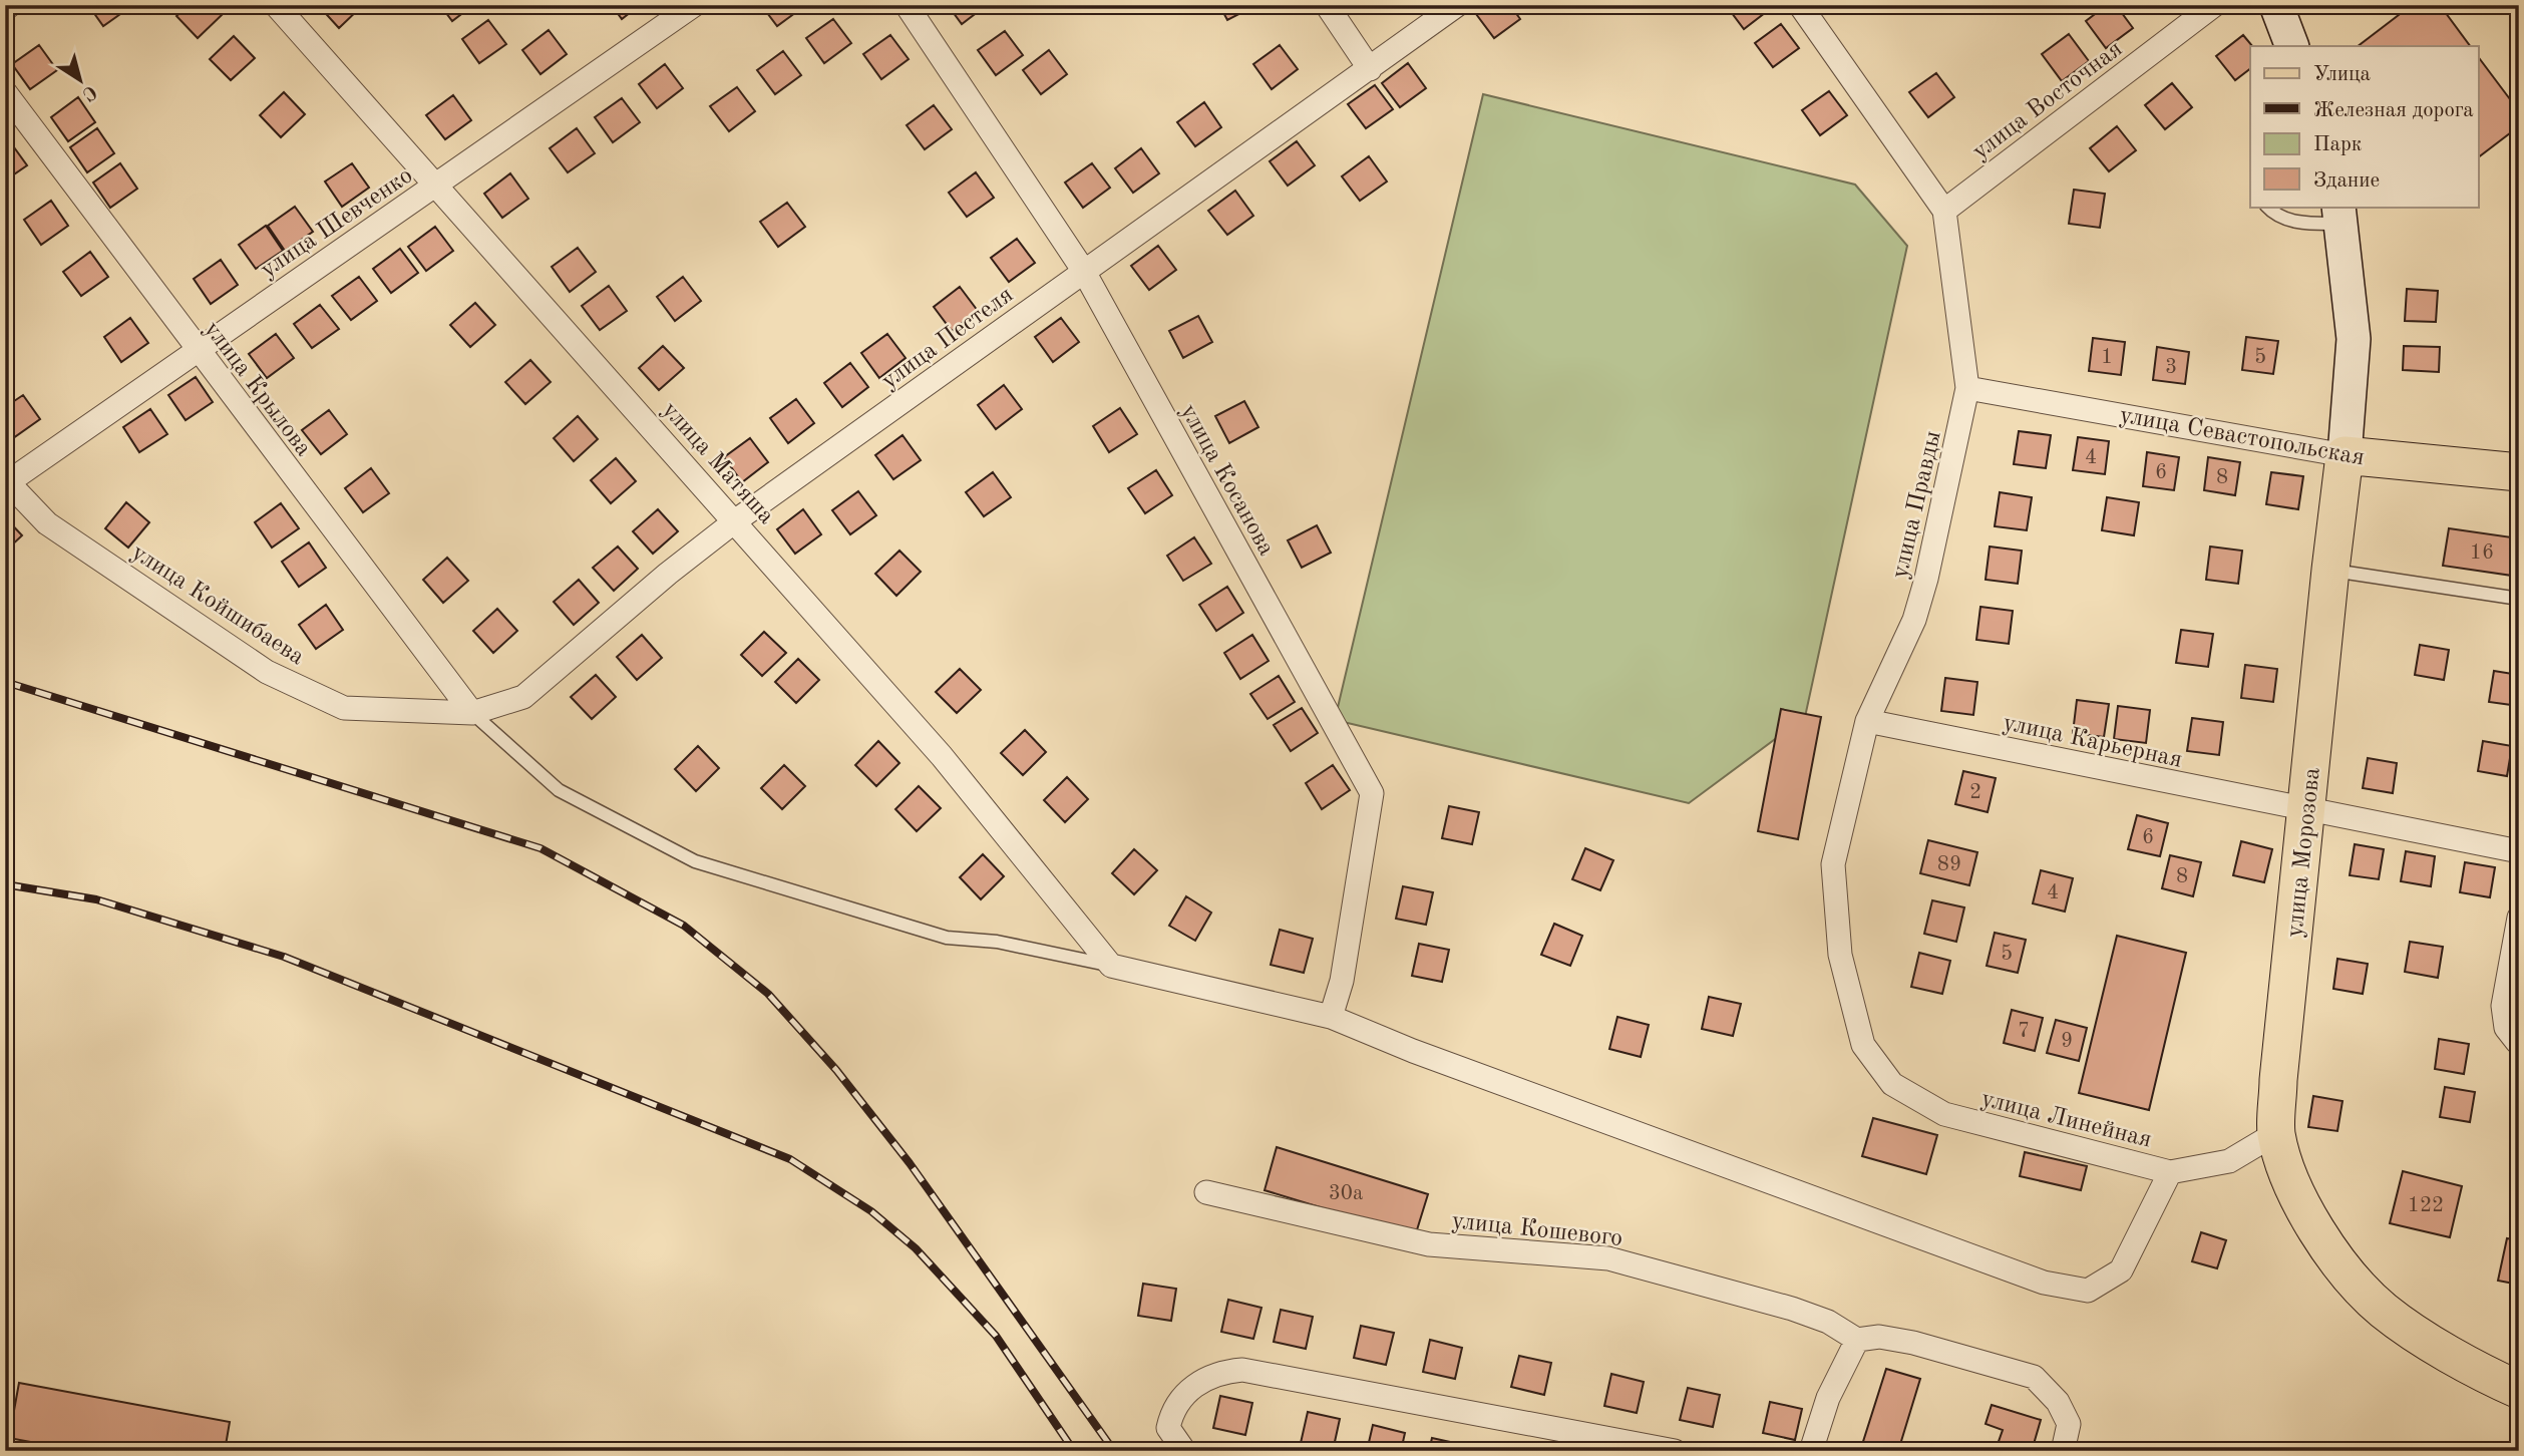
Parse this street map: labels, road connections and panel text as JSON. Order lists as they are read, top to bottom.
{
  "streets": {
    "main road": ["улица Севастопольская", "улица Морозова"],
    "street": [
      "улица Восточная",
      "улица Шевченко",
      "улица Пестеля",
      "улица Крылова",
      "улица Матяша",
      "улица Косанова",
      "улица Правды",
      "улица Койшибаева",
      "улица Карьерная",
      "улица Линейная",
      "улица Кошевого"
    ]
  },
  "crossings": [
    ["улица Восточная", "улица Правды"],
    ["улица Шевченко", "улица Крылова"],
    ["улица Шевченко", "улица Матяша"],
    ["улица Шевченко", "улица Койшибаева"],
    ["улица Пестеля", "улица Крылова"],
    ["улица Пестеля", "улица Матяша"],
    ["улица Пестеля", "улица Косанова"],
    ["улица Пестеля", "улица Койшибаева"],
    ["улица Крылова", "улица Койшибаева"],
    ["улица Севастопольская", "улица Правды"],
    ["улица Севастопольская", "улица Морозова"],
    ["улица Правды", "улица Карьерная"],
    ["улица Правды", "улица Линейная"],
    ["улица Карьерная", "улица Морозова"],
    ["улица Морозова", "улица Линейная"]
  ],
  "house_numbers": [
    "1",
    "5",
    "3",
    "4",
    "6",
    "8",
    "16",
    "2",
    "6",
    "89",
    "8",
    "4",
    "5",
    "7",
    "9",
    "30а",
    "122"
  ],
  "legend": [
    "Улица",
    "Железная дорога",
    "Парк",
    "Здание"
  ],
  "north": "bottom right"
}
